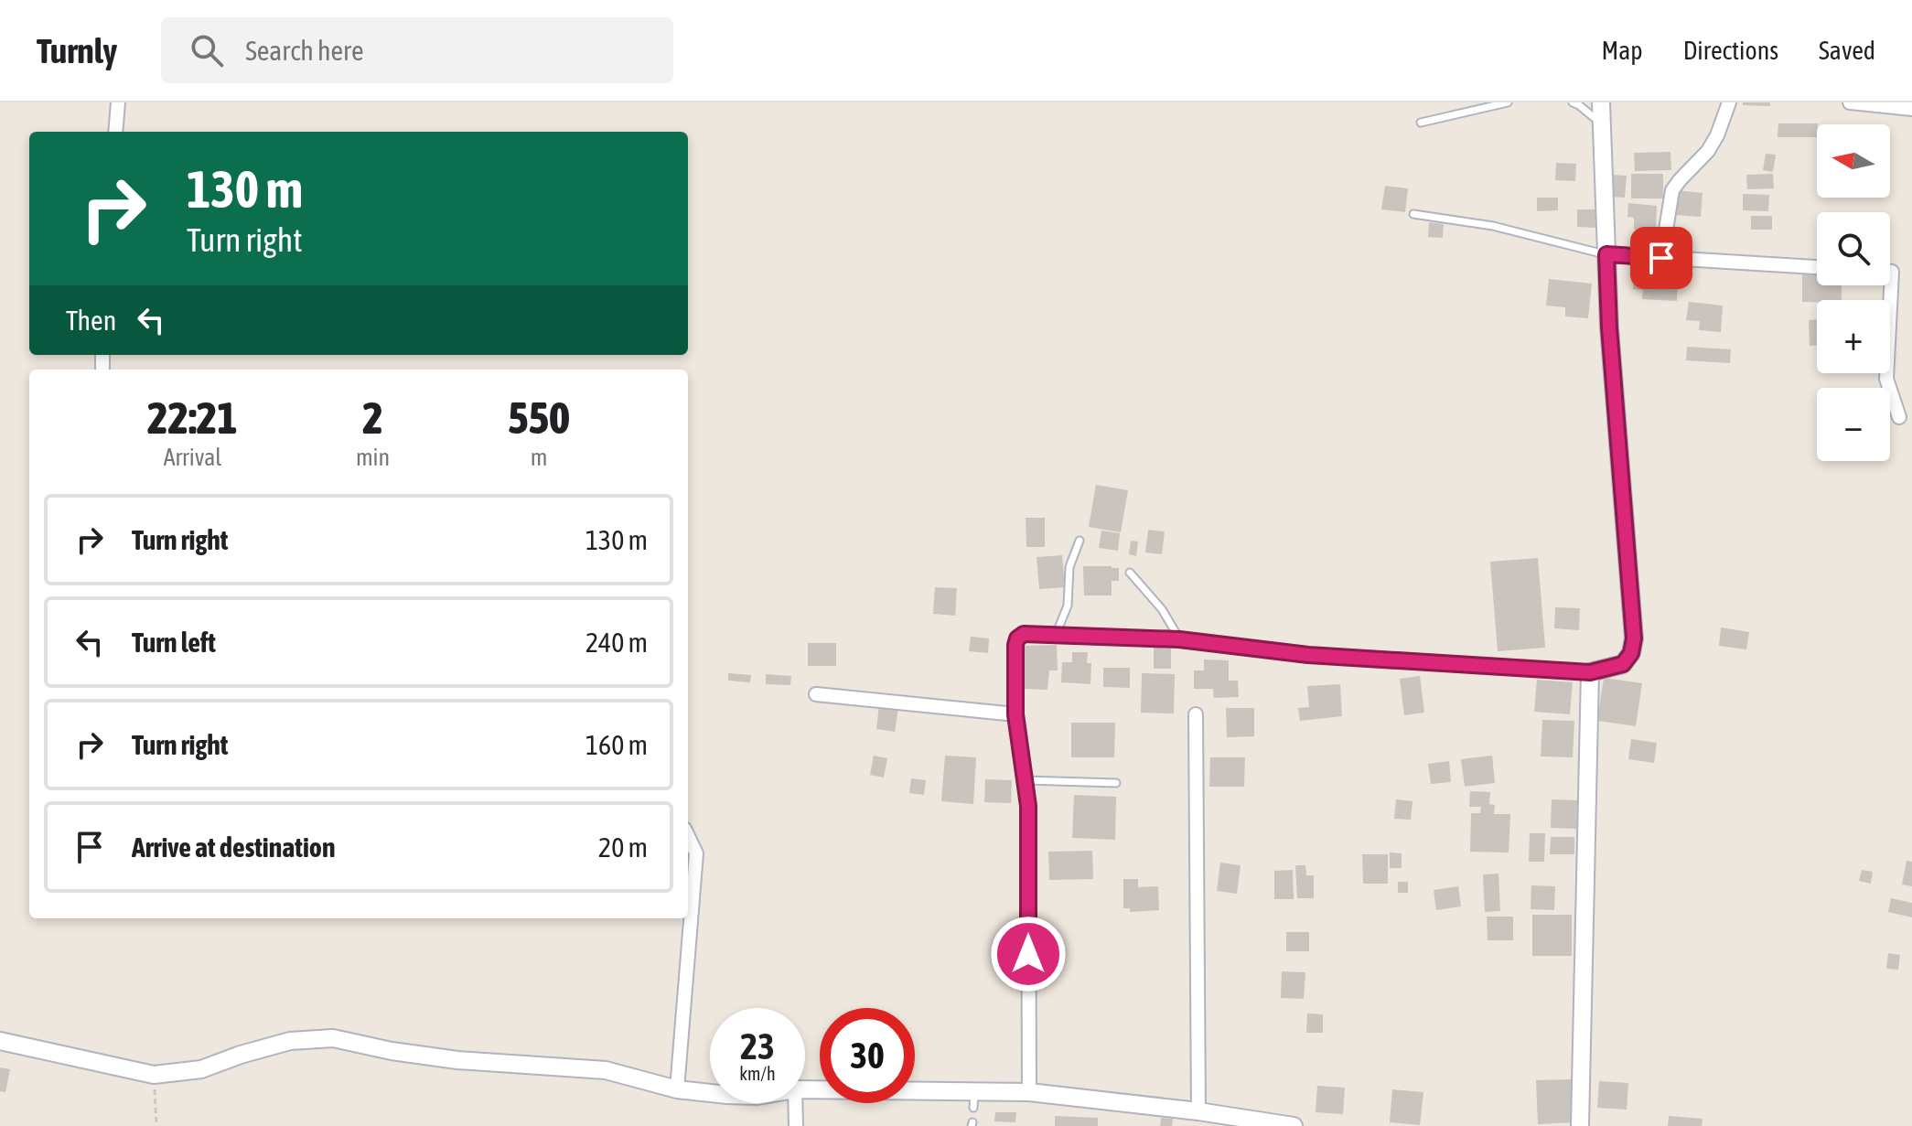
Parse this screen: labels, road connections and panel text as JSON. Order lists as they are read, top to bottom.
{
  "north": "left",
  "page": {
    "header": "Turnly",
    "search": "Search here",
    "nav": ["Map", "Directions", "Saved"],
    "map_buttons": ["+", "−"],
    "turn": ["130 m", "Turn right"],
    "then": "Then",
    "eta": [
      "22:21",
      "Arrival",
      "2",
      "min",
      "550",
      "m"
    ],
    "list": [
      {
        "name": "Turn right",
        "value": "130 m"
      },
      {
        "name": "Turn left",
        "value": "240 m"
      },
      {
        "name": "Turn right",
        "value": "160 m"
      },
      {
        "name": "Arrive at destination",
        "value": "20 m"
      }
    ],
    "speed": "23 km/h",
    "limit": "30"
  }
}
